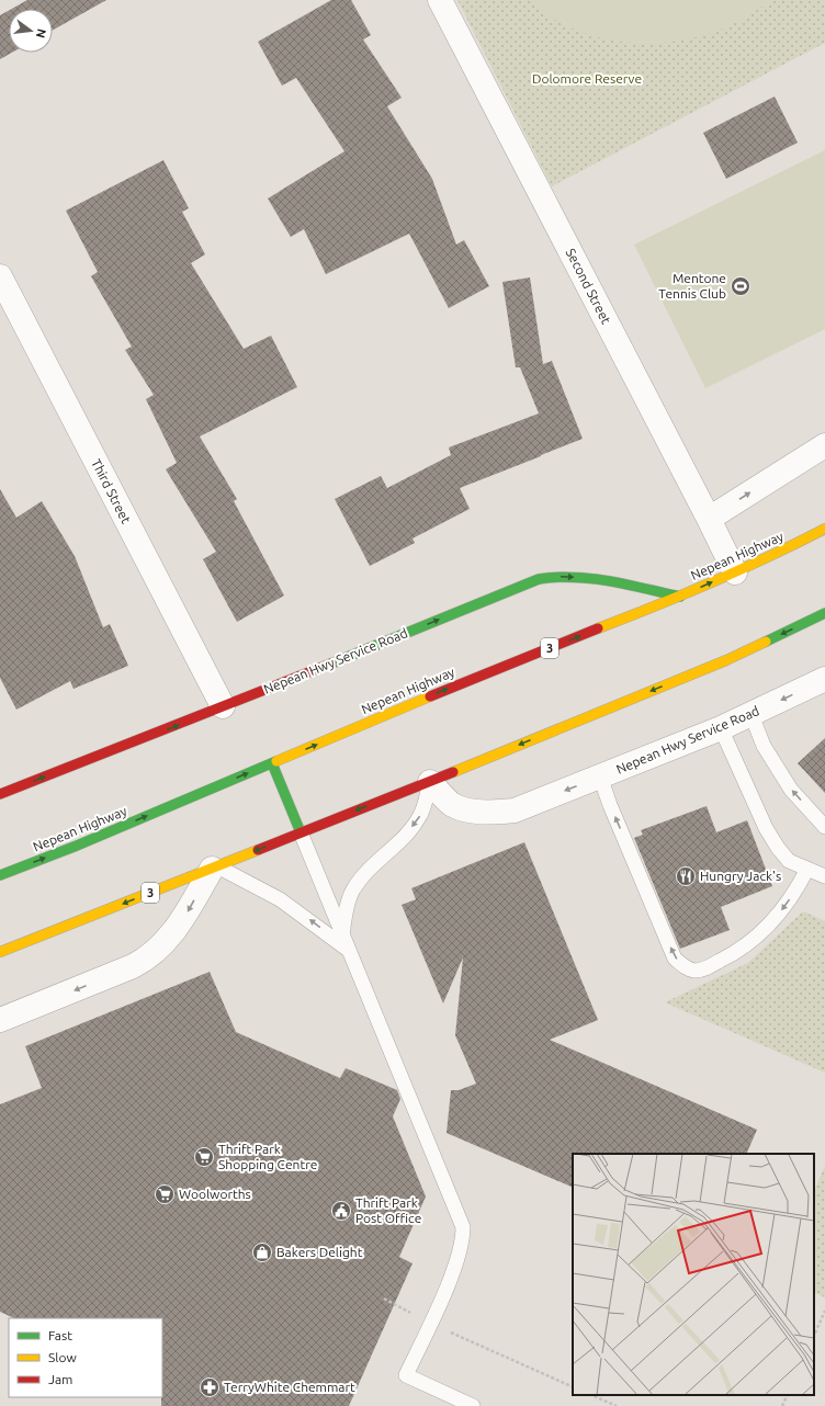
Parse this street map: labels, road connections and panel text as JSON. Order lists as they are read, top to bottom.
{
  "streets": {
    "main road": ["Nepean Highway", "3", "Nepean Hwy Service Road"],
    "street": ["Second Street", "Third Street"]
  },
  "crossings": [
    ["Second Street", "Nepean Highway"],
    ["Third Street", "Nepean Hwy Service Road"],
    ["Nepean Highway", "Nepean Hwy Service Road"],
    ["3", "Nepean Hwy Service Road"]
  ],
  "parks": ["Dolomore Reserve"],
  "places": {
    "sports": ["Mentone Tennis Club"],
    "restaurant": ["Hungry Jack's"],
    "supermarket": ["Thrift Park Shopping Centre", "Woolworths"],
    "public building": ["Thrift Park Post Office"],
    "shop": ["Bakers Delight"],
    "pharmacy": ["TerryWhite Chemmart"]
  },
  "legend": ["Fast", "Slow", "Jam"],
  "north": "right"
}
